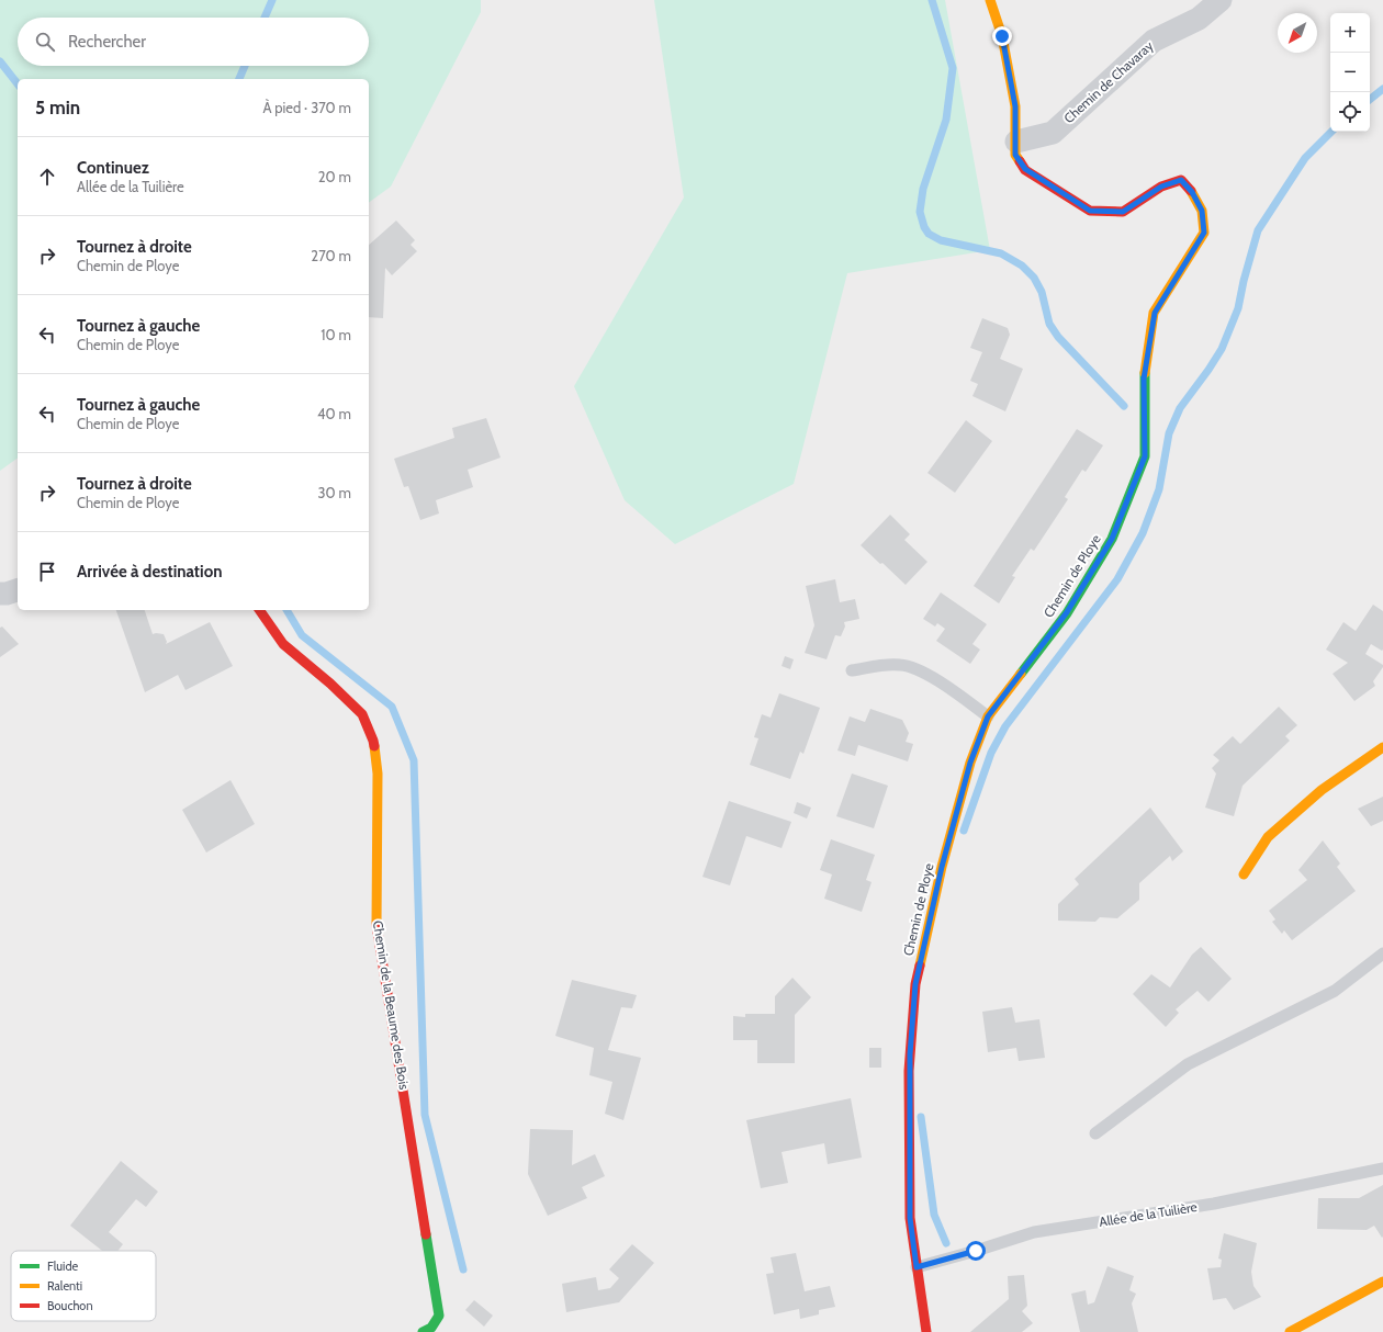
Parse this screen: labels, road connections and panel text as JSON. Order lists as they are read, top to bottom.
{
  "streets": {
    "street": ["Chemin de Chavaray", "Chemin de Ploye", "Chemin de la Beaume des Bois"],
    "lane": ["Allée de la Tuilière"]
  },
  "crossings": [
    ["Chemin de Chavaray", "Chemin de Ploye"],
    ["Chemin de Ploye", "Allée de la Tuilière"]
  ],
  "legend": ["Fluide", "Ralenti", "Bouchon"],
  "north": "bottom left",
  "page": {
    "map_buttons": ["+", "−"],
    "search": "Rechercher",
    "heading": ["5 min", "À pied · 370 m"],
    "list": [
      ["Continuez", "Allée de la Tuilière", "20 m"],
      ["Tournez à droite", "Chemin de Ploye", "270 m"],
      ["Tournez à gauche", "Chemin de Ploye", "10 m"],
      ["Tournez à gauche", "Chemin de Ploye", "40 m"],
      ["Tournez à droite", "Chemin de Ploye", "30 m"],
      "Arrivée à destination"
    ]
  }
}
